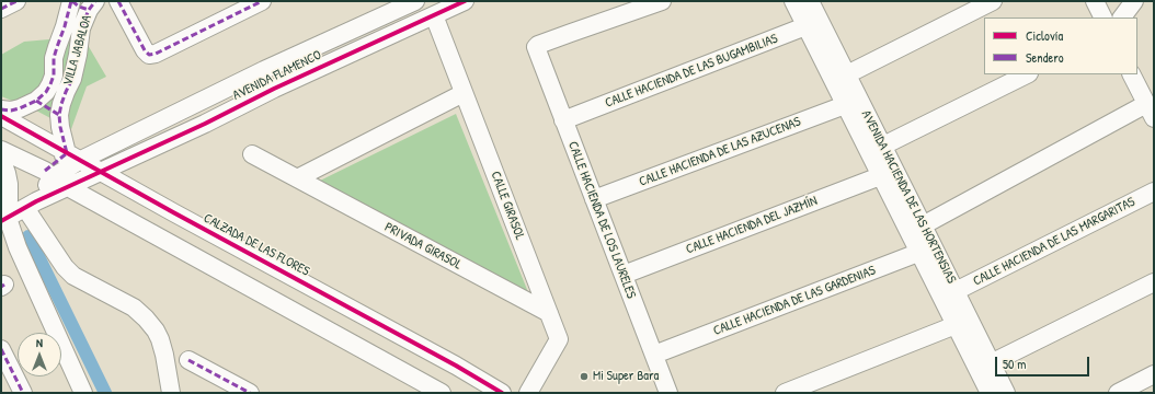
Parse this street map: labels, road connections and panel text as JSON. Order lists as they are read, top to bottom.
{
  "streets": {
    "street": [
      "VILLA JABALOA",
      "CALLE HACIENDA DE LAS BUGAMBILIAS",
      "AVENIDA FLAMENCO",
      "CALLE HACIENDA DE LAS AZUCENAS",
      "AVENIDA HACIENDA DE LAS HORTENSIAS",
      "CALLE GIRASOL",
      "CALLE HACIENDA DE LOS LAURELES",
      "CALLE HACIENDA DEL JAZMÍN",
      "CALLE HACIENDA DE LAS MARGARITAS",
      "CALZADA DE LAS FLORES",
      "PRIVADA GIRASOL",
      "CALLE HACIENDA DE LAS GARDENIAS"
    ]
  },
  "crossings": [
    ["VILLA JABALOA", "AVENIDA FLAMENCO"],
    ["VILLA JABALOA", "CALZADA DE LAS FLORES"],
    ["CALLE HACIENDA DE LAS BUGAMBILIAS", "AVENIDA HACIENDA DE LAS HORTENSIAS"],
    ["CALLE HACIENDA DE LAS BUGAMBILIAS", "CALLE HACIENDA DE LOS LAURELES"],
    ["AVENIDA FLAMENCO", "CALLE GIRASOL"],
    ["AVENIDA FLAMENCO", "CALZADA DE LAS FLORES"],
    ["CALLE HACIENDA DE LAS AZUCENAS", "AVENIDA HACIENDA DE LAS HORTENSIAS"],
    ["CALLE HACIENDA DE LAS AZUCENAS", "CALLE HACIENDA DE LOS LAURELES"],
    ["AVENIDA HACIENDA DE LAS HORTENSIAS", "CALLE HACIENDA DEL JAZMÍN"],
    ["AVENIDA HACIENDA DE LAS HORTENSIAS", "CALLE HACIENDA DE LAS MARGARITAS"],
    ["AVENIDA HACIENDA DE LAS HORTENSIAS", "CALLE HACIENDA DE LAS GARDENIAS"],
    ["CALLE GIRASOL", "PRIVADA GIRASOL"],
    ["CALLE HACIENDA DE LOS LAURELES", "CALLE HACIENDA DEL JAZMÍN"],
    ["CALLE HACIENDA DE LOS LAURELES", "CALLE HACIENDA DE LAS GARDENIAS"]
  ],
  "places": ["Mi Super Bara"],
  "legend": ["Ciclovía", "Sendero"],
  "scale_bar": "50 m",
  "north": "top"
}
